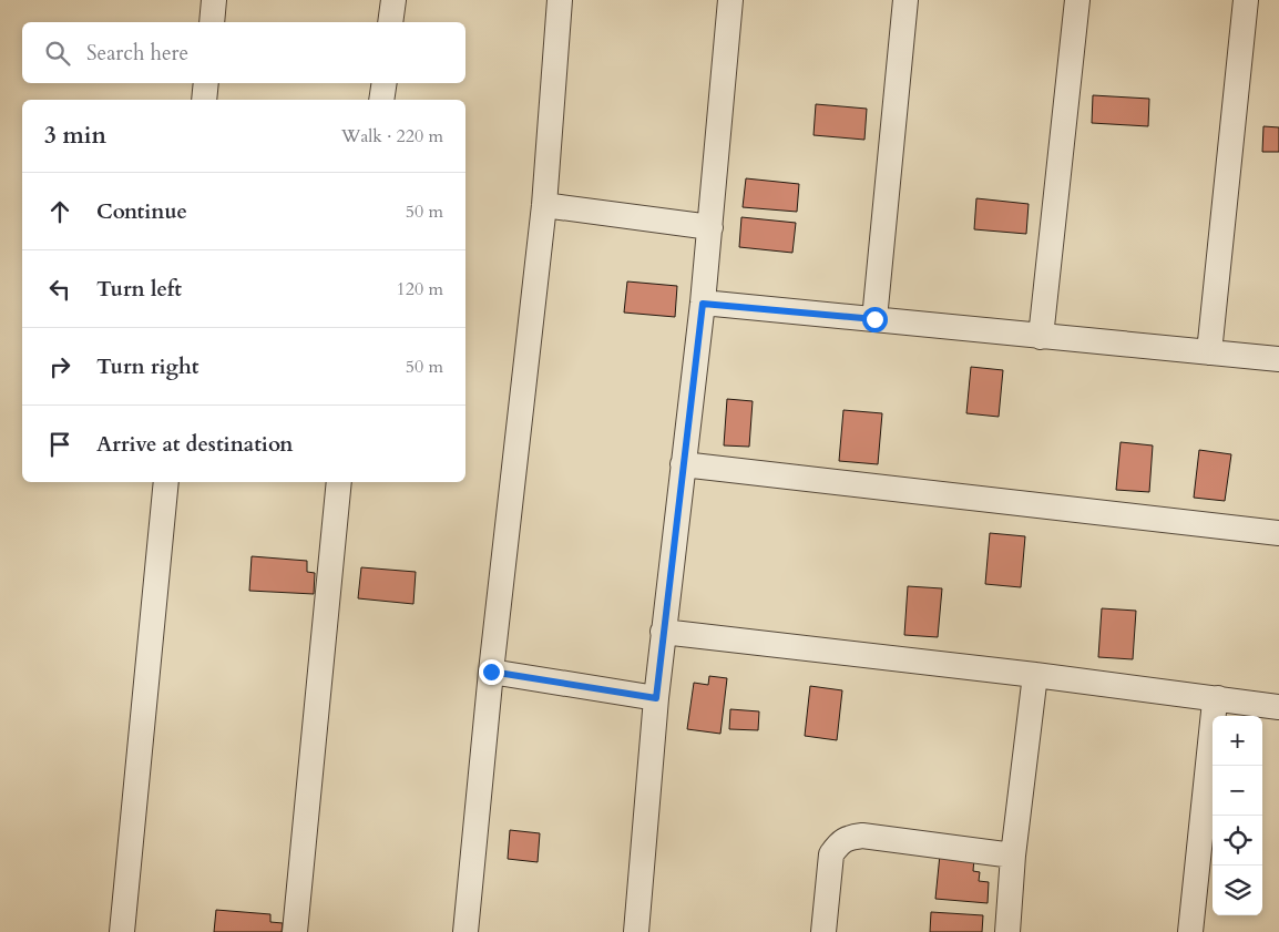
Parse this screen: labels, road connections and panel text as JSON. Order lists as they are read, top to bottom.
{
  "page": {
    "search": "Search here",
    "heading": ["3 min", "Walk · 220 m"],
    "list": [
      ["Continue", "50 m"],
      ["Turn left", "120 m"],
      ["Turn right", "50 m"],
      "Arrive at destination"
    ],
    "map_buttons": ["+", "−"]
  }
}
